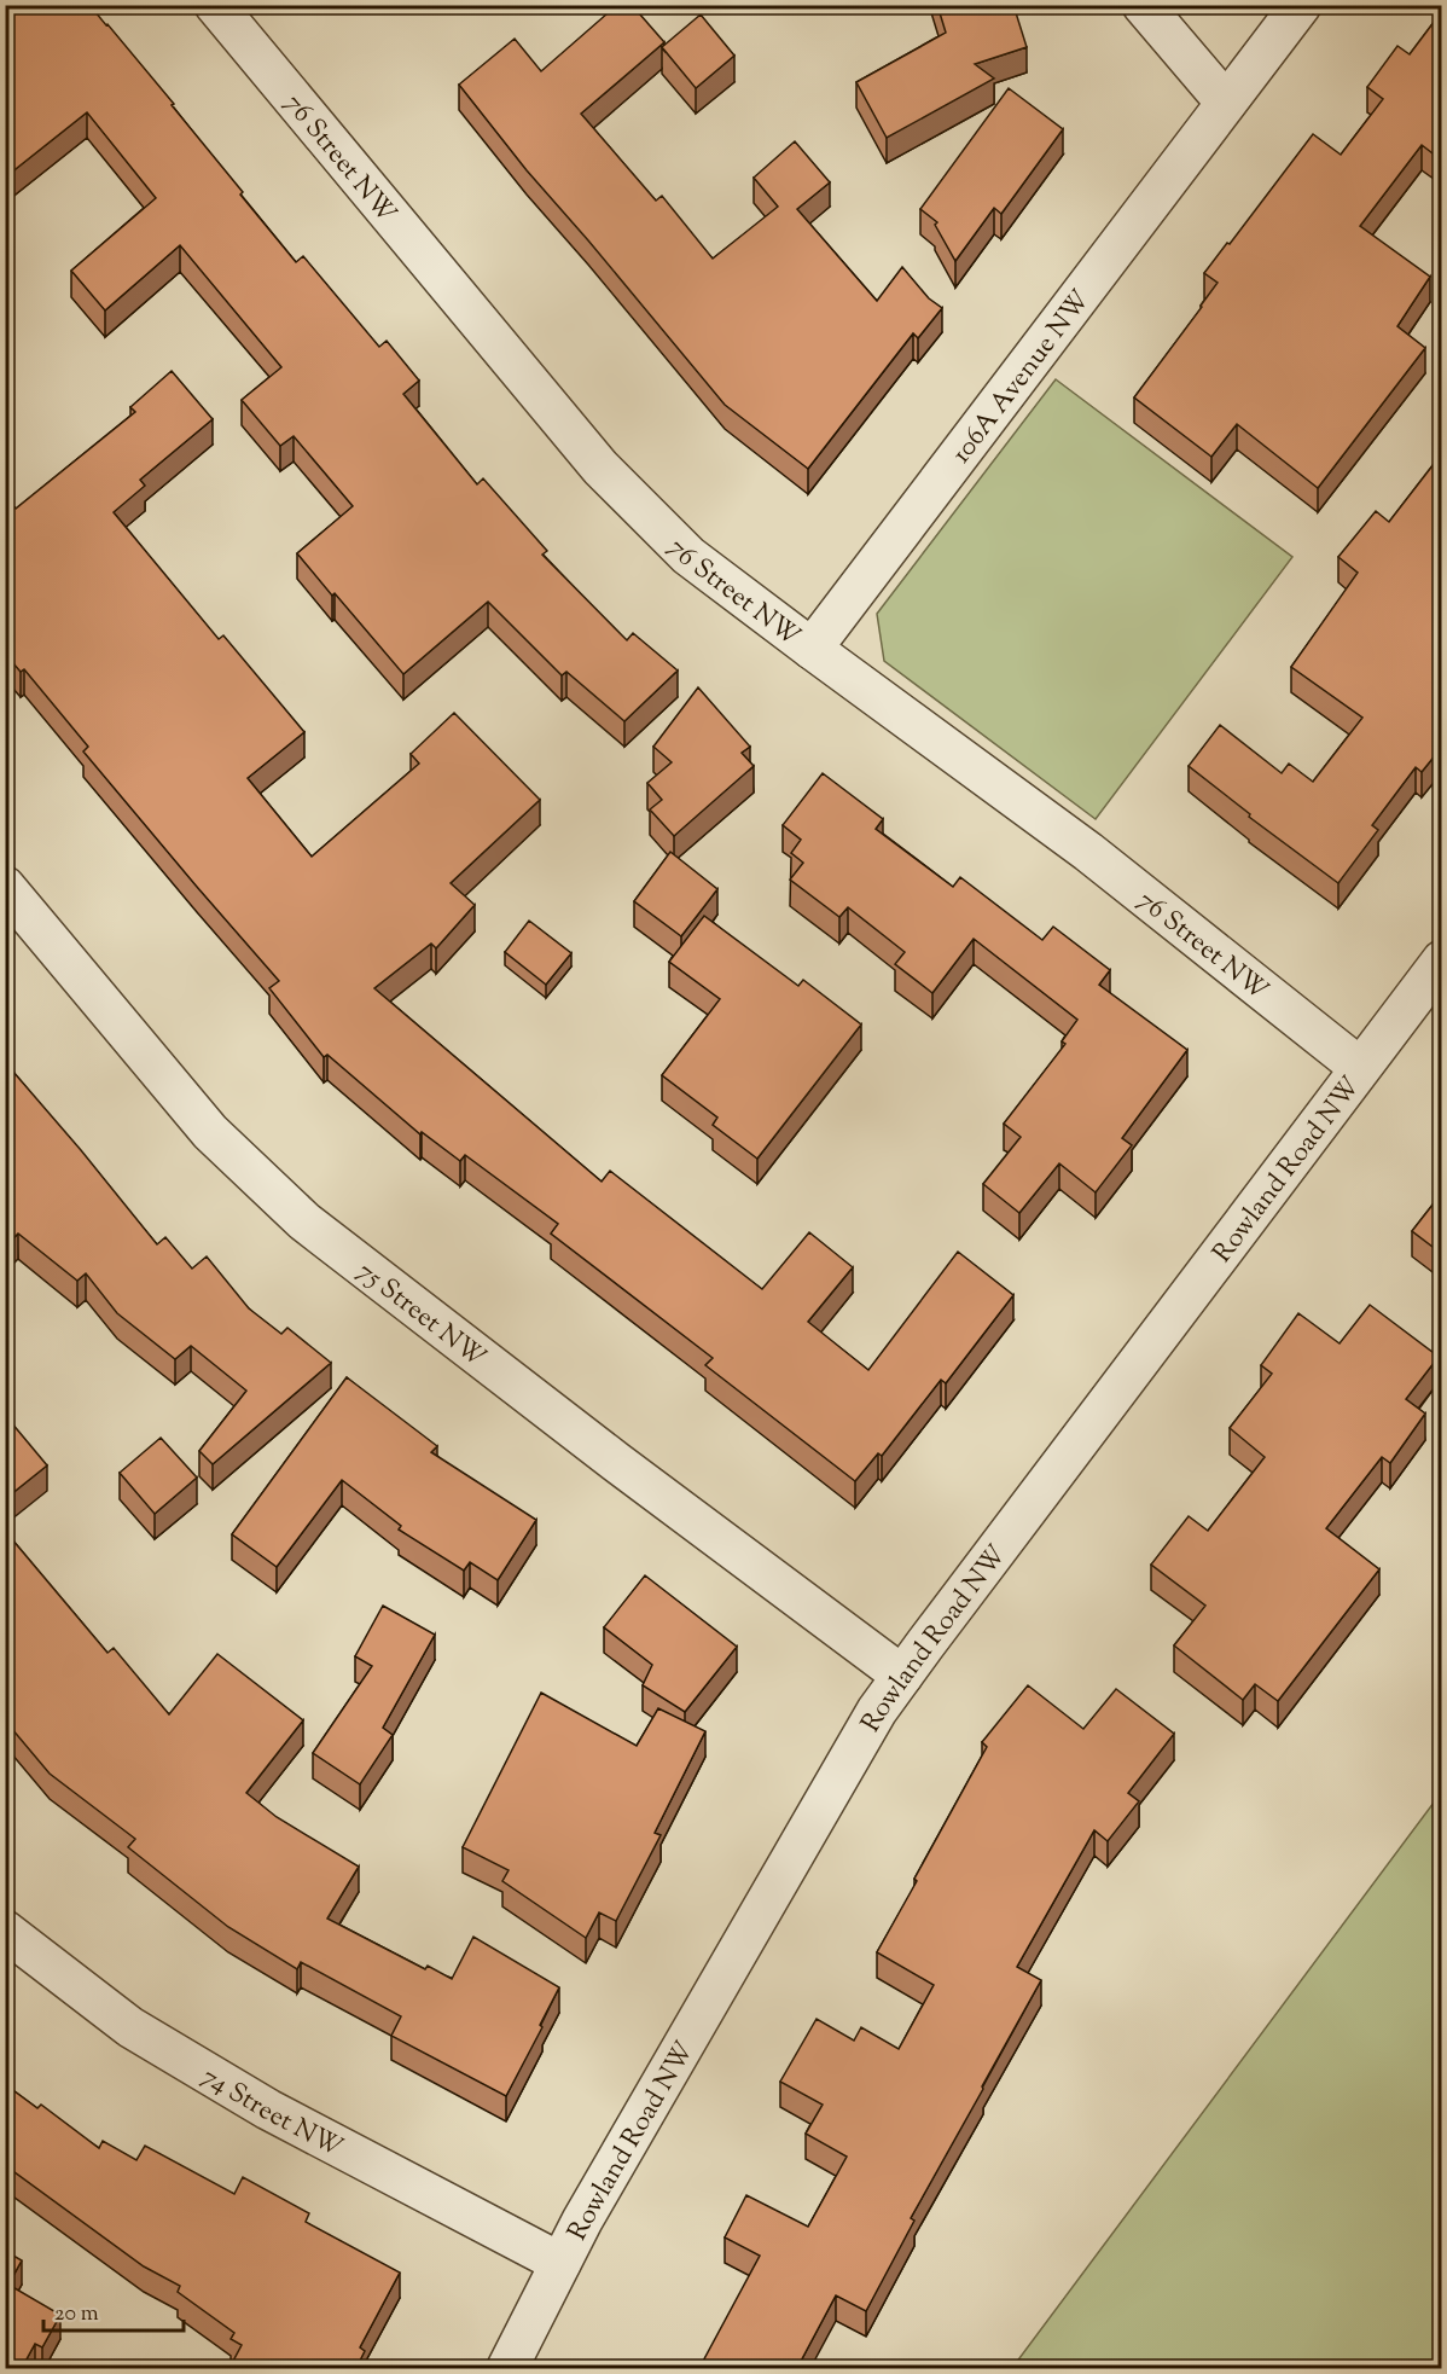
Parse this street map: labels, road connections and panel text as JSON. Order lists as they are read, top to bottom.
{
  "streets": {
    "street": [
      "76 Street NW",
      "106A Avenue NW",
      "Rowland Road NW",
      "75 Street NW",
      "74 Street NW"
    ]
  },
  "crossings": [
    ["76 Street NW", "106A Avenue NW"],
    ["76 Street NW", "Rowland Road NW"],
    ["Rowland Road NW", "75 Street NW"],
    ["Rowland Road NW", "74 Street NW"]
  ],
  "scale_bar": "20 m"
}
